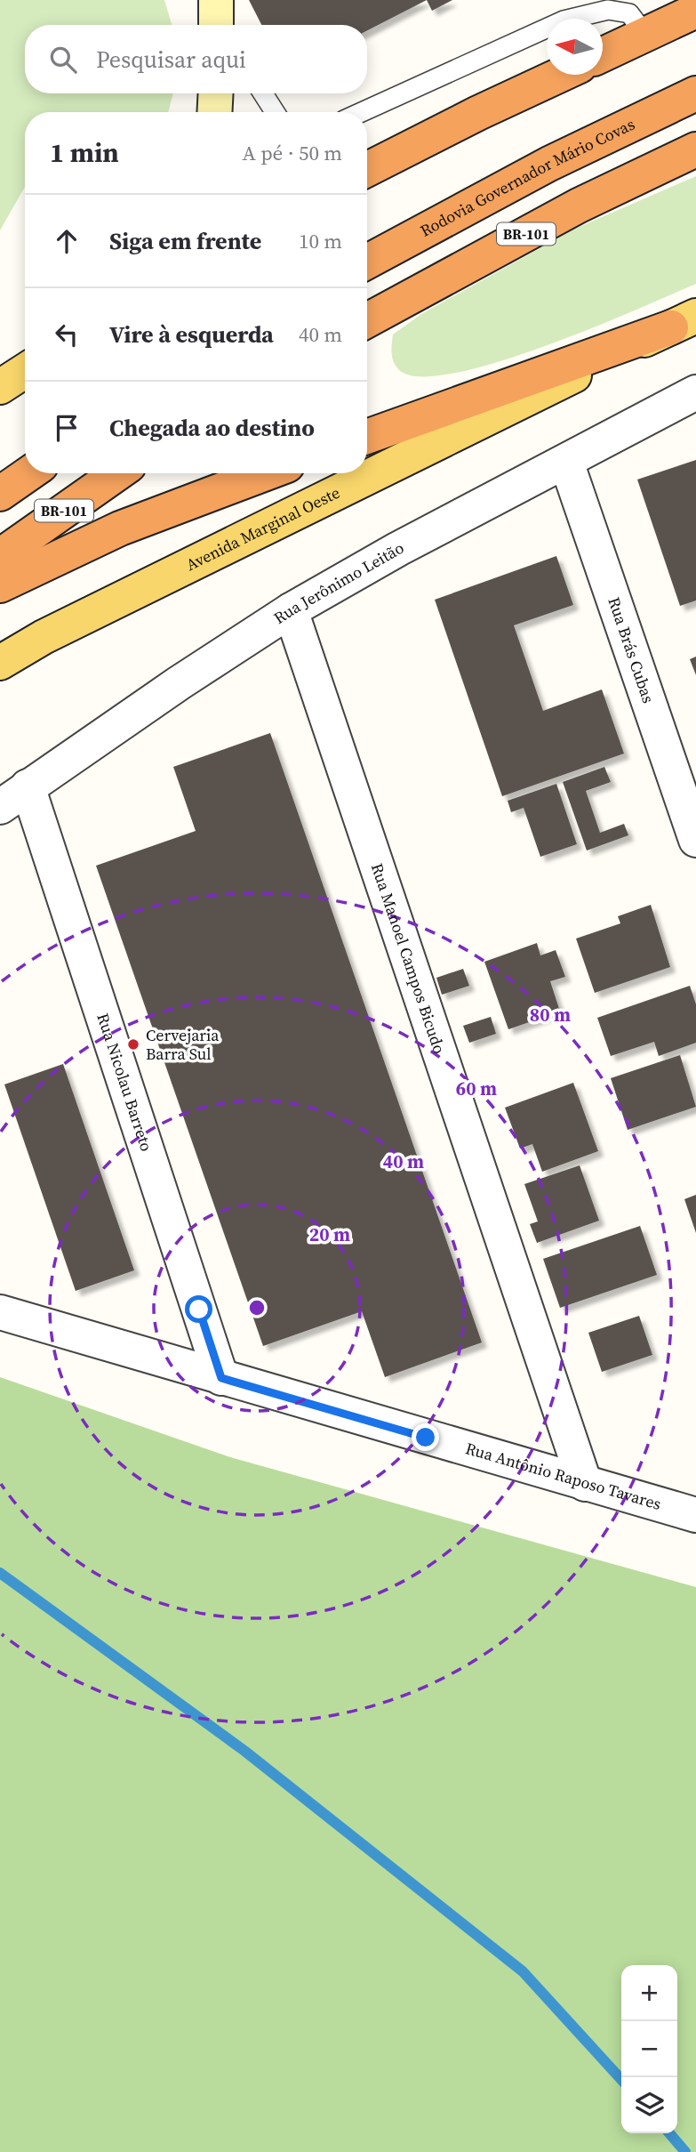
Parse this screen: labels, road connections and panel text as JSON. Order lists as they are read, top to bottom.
{
  "streets": {
    "highway": ["Rodovia Governador Mário Covas", "BR-101"],
    "main road": ["Avenida Marginal Oeste"],
    "street": [
      "Rua Jerônimo Leitão",
      "Rua Brás Cubas",
      "Rua Manoel Campos Bicudo",
      "Rua Nicolau Barreto",
      "Rua Antônio Raposo Tavares"
    ]
  },
  "crossings": [
    ["Rua Jerônimo Leitão", "Rua Brás Cubas"],
    ["Rua Jerônimo Leitão", "Rua Manoel Campos Bicudo"],
    ["Rua Jerônimo Leitão", "Rua Nicolau Barreto"],
    ["Rua Manoel Campos Bicudo", "Rua Antônio Raposo Tavares"],
    ["Rua Nicolau Barreto", "Rua Antônio Raposo Tavares"]
  ],
  "places": ["Cervejaria Barra Sul"],
  "north": "left",
  "page": {
    "search": "Pesquisar aqui",
    "heading": ["1 min", "A pé · 50 m"],
    "list": [
      ["Siga em frente", "10 m"],
      ["Vire à esquerda", "40 m"],
      "Chegada ao destino"
    ],
    "map_buttons": ["+", "−"]
  },
  "rings": [
    "80 m",
    "60 m",
    "40 m",
    "20 m"
  ]
}
